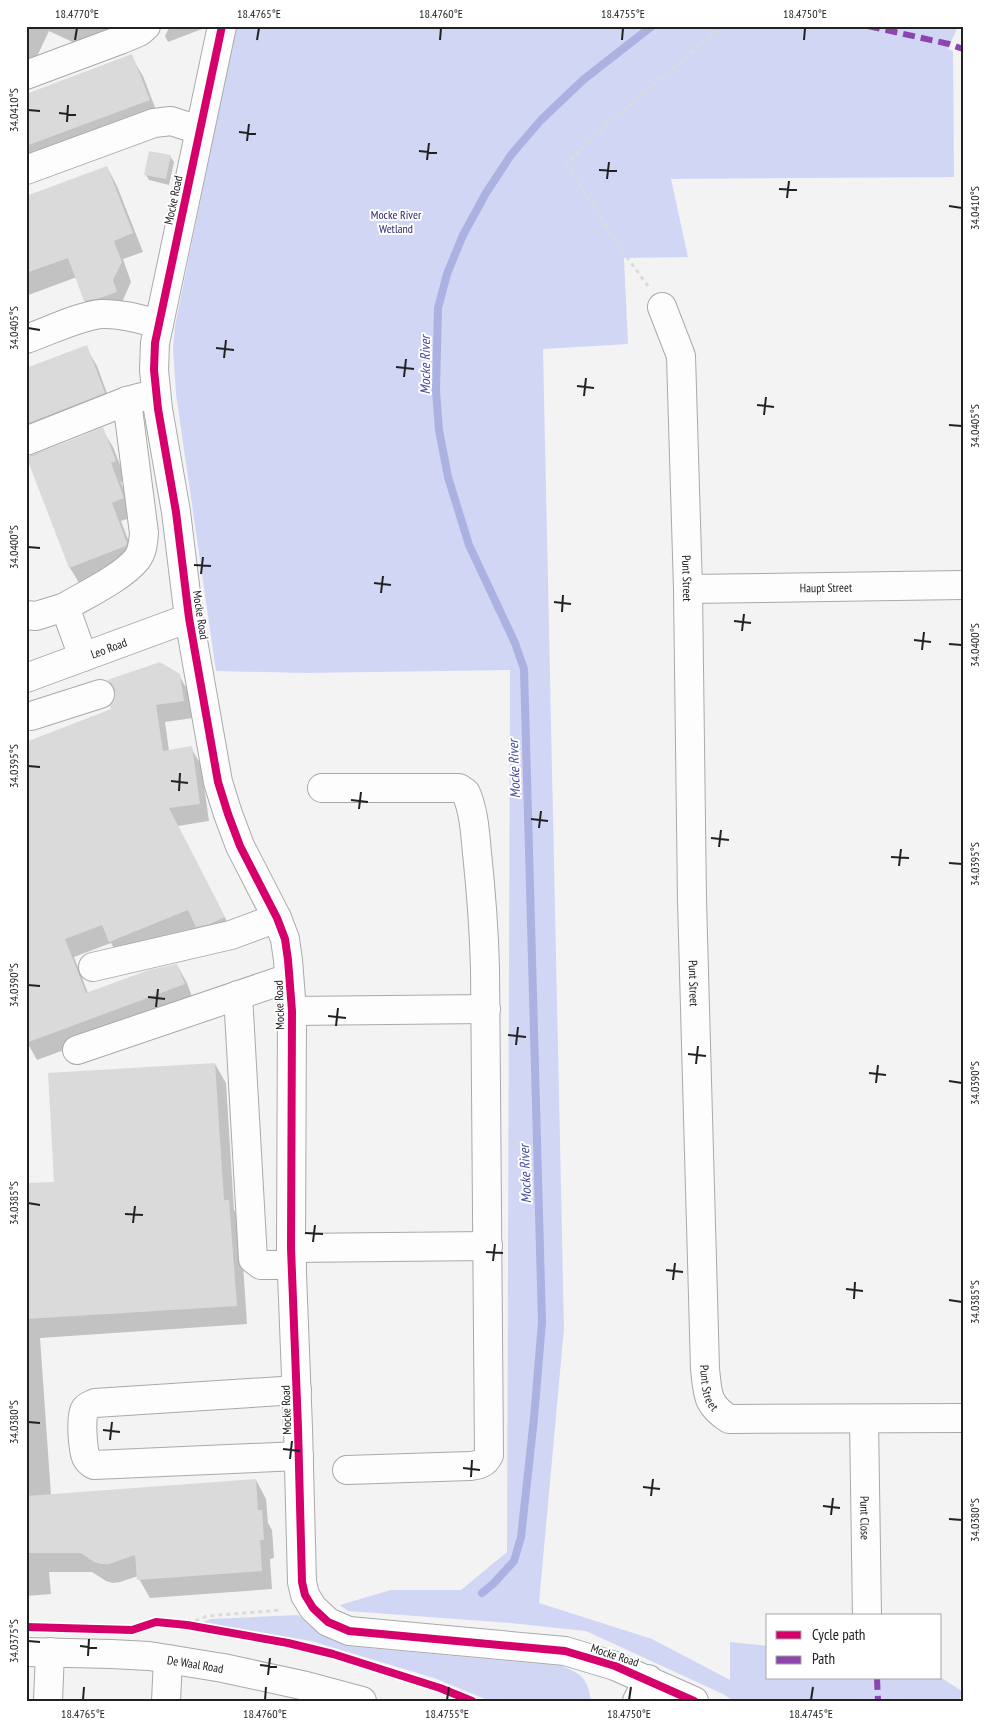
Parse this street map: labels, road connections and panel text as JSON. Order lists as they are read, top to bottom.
{
  "streets": {
    "street": [
      "Mocke Road",
      "Punt Street",
      "Haupt Street",
      "Leo Road",
      "Punt Close",
      "De Waal Road"
    ]
  },
  "crossings": [
    ["Mocke Road", "Leo Road"],
    ["Punt Street", "Haupt Street"],
    ["Punt Street", "Punt Close"]
  ],
  "water": ["Mocke River"],
  "parks": ["Mocke River Wetland"],
  "legend": ["Cycle path", "Path"],
  "coordinates": [
    "18.4770°E",
    "18.4765°E",
    "18.4760°E",
    "18.4755°E",
    "18.4750°E",
    "34.0410°S",
    "34.0405°S",
    "34.0400°S",
    "34.0395°S",
    "34.0390°S",
    "34.0385°S",
    "34.0380°S",
    "34.0375°S",
    "18.4745°E"
  ]
}
